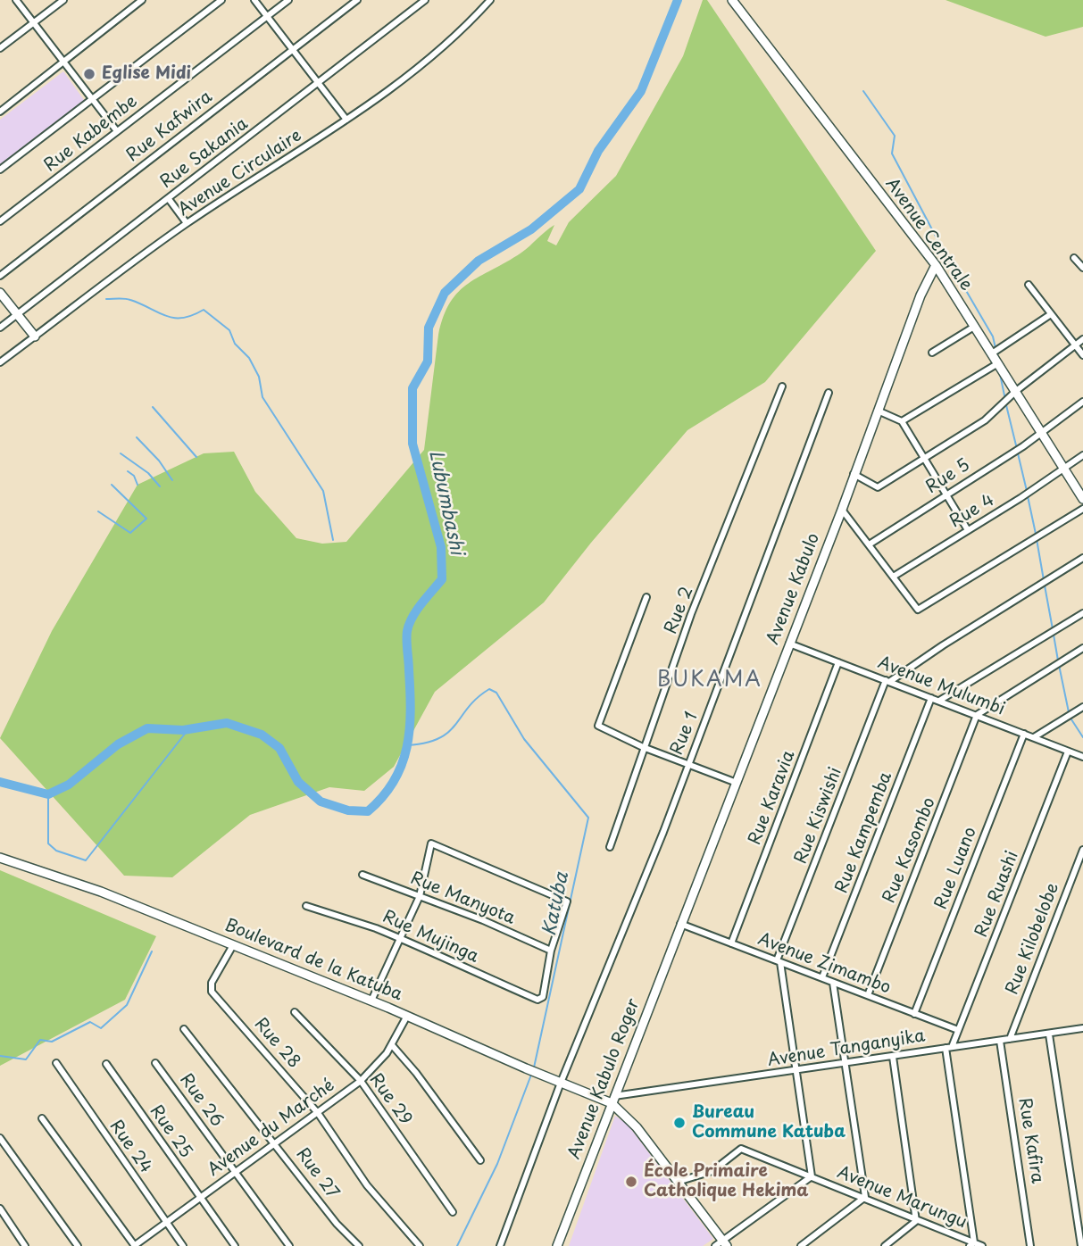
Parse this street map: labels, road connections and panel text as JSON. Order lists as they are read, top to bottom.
{
  "streets": {
    "street": [
      "Rue Kafwira",
      "Rue Kabembe",
      "Rue Sakania",
      "Avenue Circulaire",
      "Avenue Centrale",
      "Rue 5",
      "Rue 4",
      "Avenue Kabulo",
      "Rue 2",
      "Avenue Mulumbi",
      "Rue 1",
      "Rue Karavia",
      "Rue Kiswishi",
      "Rue Kampemba",
      "Rue Kasombo",
      "Rue Luano",
      "Rue Ruashi",
      "Rue Manyota",
      "Rue Mujinga",
      "Rue Kilobelobe",
      "Boulevard de la Katuba",
      "Avenue Zimambo",
      "Rue 28",
      "Avenue Tanganyika",
      "Avenue Kabulo Roger",
      "Rue 29",
      "Rue 26",
      "Avenue du Marché",
      "Rue 25",
      "Rue Kafira",
      "Rue 24",
      "Rue 27",
      "Avenue Marungu"
    ]
  },
  "crossings": [
    ["Avenue Centrale", "Rue 5"],
    ["Avenue Centrale", "Rue 4"],
    ["Avenue Centrale", "Avenue Kabulo"],
    ["Avenue Kabulo", "Avenue Mulumbi"],
    ["Avenue Kabulo", "Avenue Zimambo"],
    ["Avenue Kabulo", "Avenue Kabulo Roger"],
    ["Avenue Mulumbi", "Rue Karavia"],
    ["Avenue Mulumbi", "Rue Kiswishi"],
    ["Avenue Mulumbi", "Rue Kampemba"],
    ["Avenue Mulumbi", "Rue Kasombo"],
    ["Avenue Mulumbi", "Rue Luano"],
    ["Avenue Mulumbi", "Rue Ruashi"],
    ["Rue 1", "Boulevard de la Katuba"],
    ["Rue Karavia", "Avenue Zimambo"],
    ["Rue Kiswishi", "Avenue Zimambo"],
    ["Rue Kampemba", "Avenue Zimambo"],
    ["Rue Kasombo", "Avenue Zimambo"],
    ["Rue Luano", "Avenue Zimambo"],
    ["Rue Ruashi", "Avenue Zimambo"],
    ["Rue Ruashi", "Avenue Tanganyika"],
    ["Rue Manyota", "Rue Mujinga"],
    ["Rue Kilobelobe", "Avenue Tanganyika"],
    ["Boulevard de la Katuba", "Rue 28"],
    ["Boulevard de la Katuba", "Avenue Tanganyika"],
    ["Boulevard de la Katuba", "Avenue Kabulo Roger"],
    ["Boulevard de la Katuba", "Avenue du Marché"],
    ["Avenue Zimambo", "Avenue Kabulo Roger"],
    ["Rue 28", "Avenue du Marché"],
    ["Avenue Tanganyika", "Avenue Kabulo Roger"],
    ["Avenue Tanganyika", "Rue Kafira"],
    ["Rue 29", "Avenue du Marché"],
    ["Rue 26", "Avenue du Marché"],
    ["Avenue du Marché", "Rue 25"],
    ["Avenue du Marché", "Rue 24"],
    ["Avenue du Marché", "Rue 27"]
  ],
  "districts": ["BUKAMA"],
  "water": ["Lubumbashi", "Katuba"],
  "places": ["Eglise Midi", "Bureau Commune Katuba", "École Primaire Catholique Hekima"]
}
